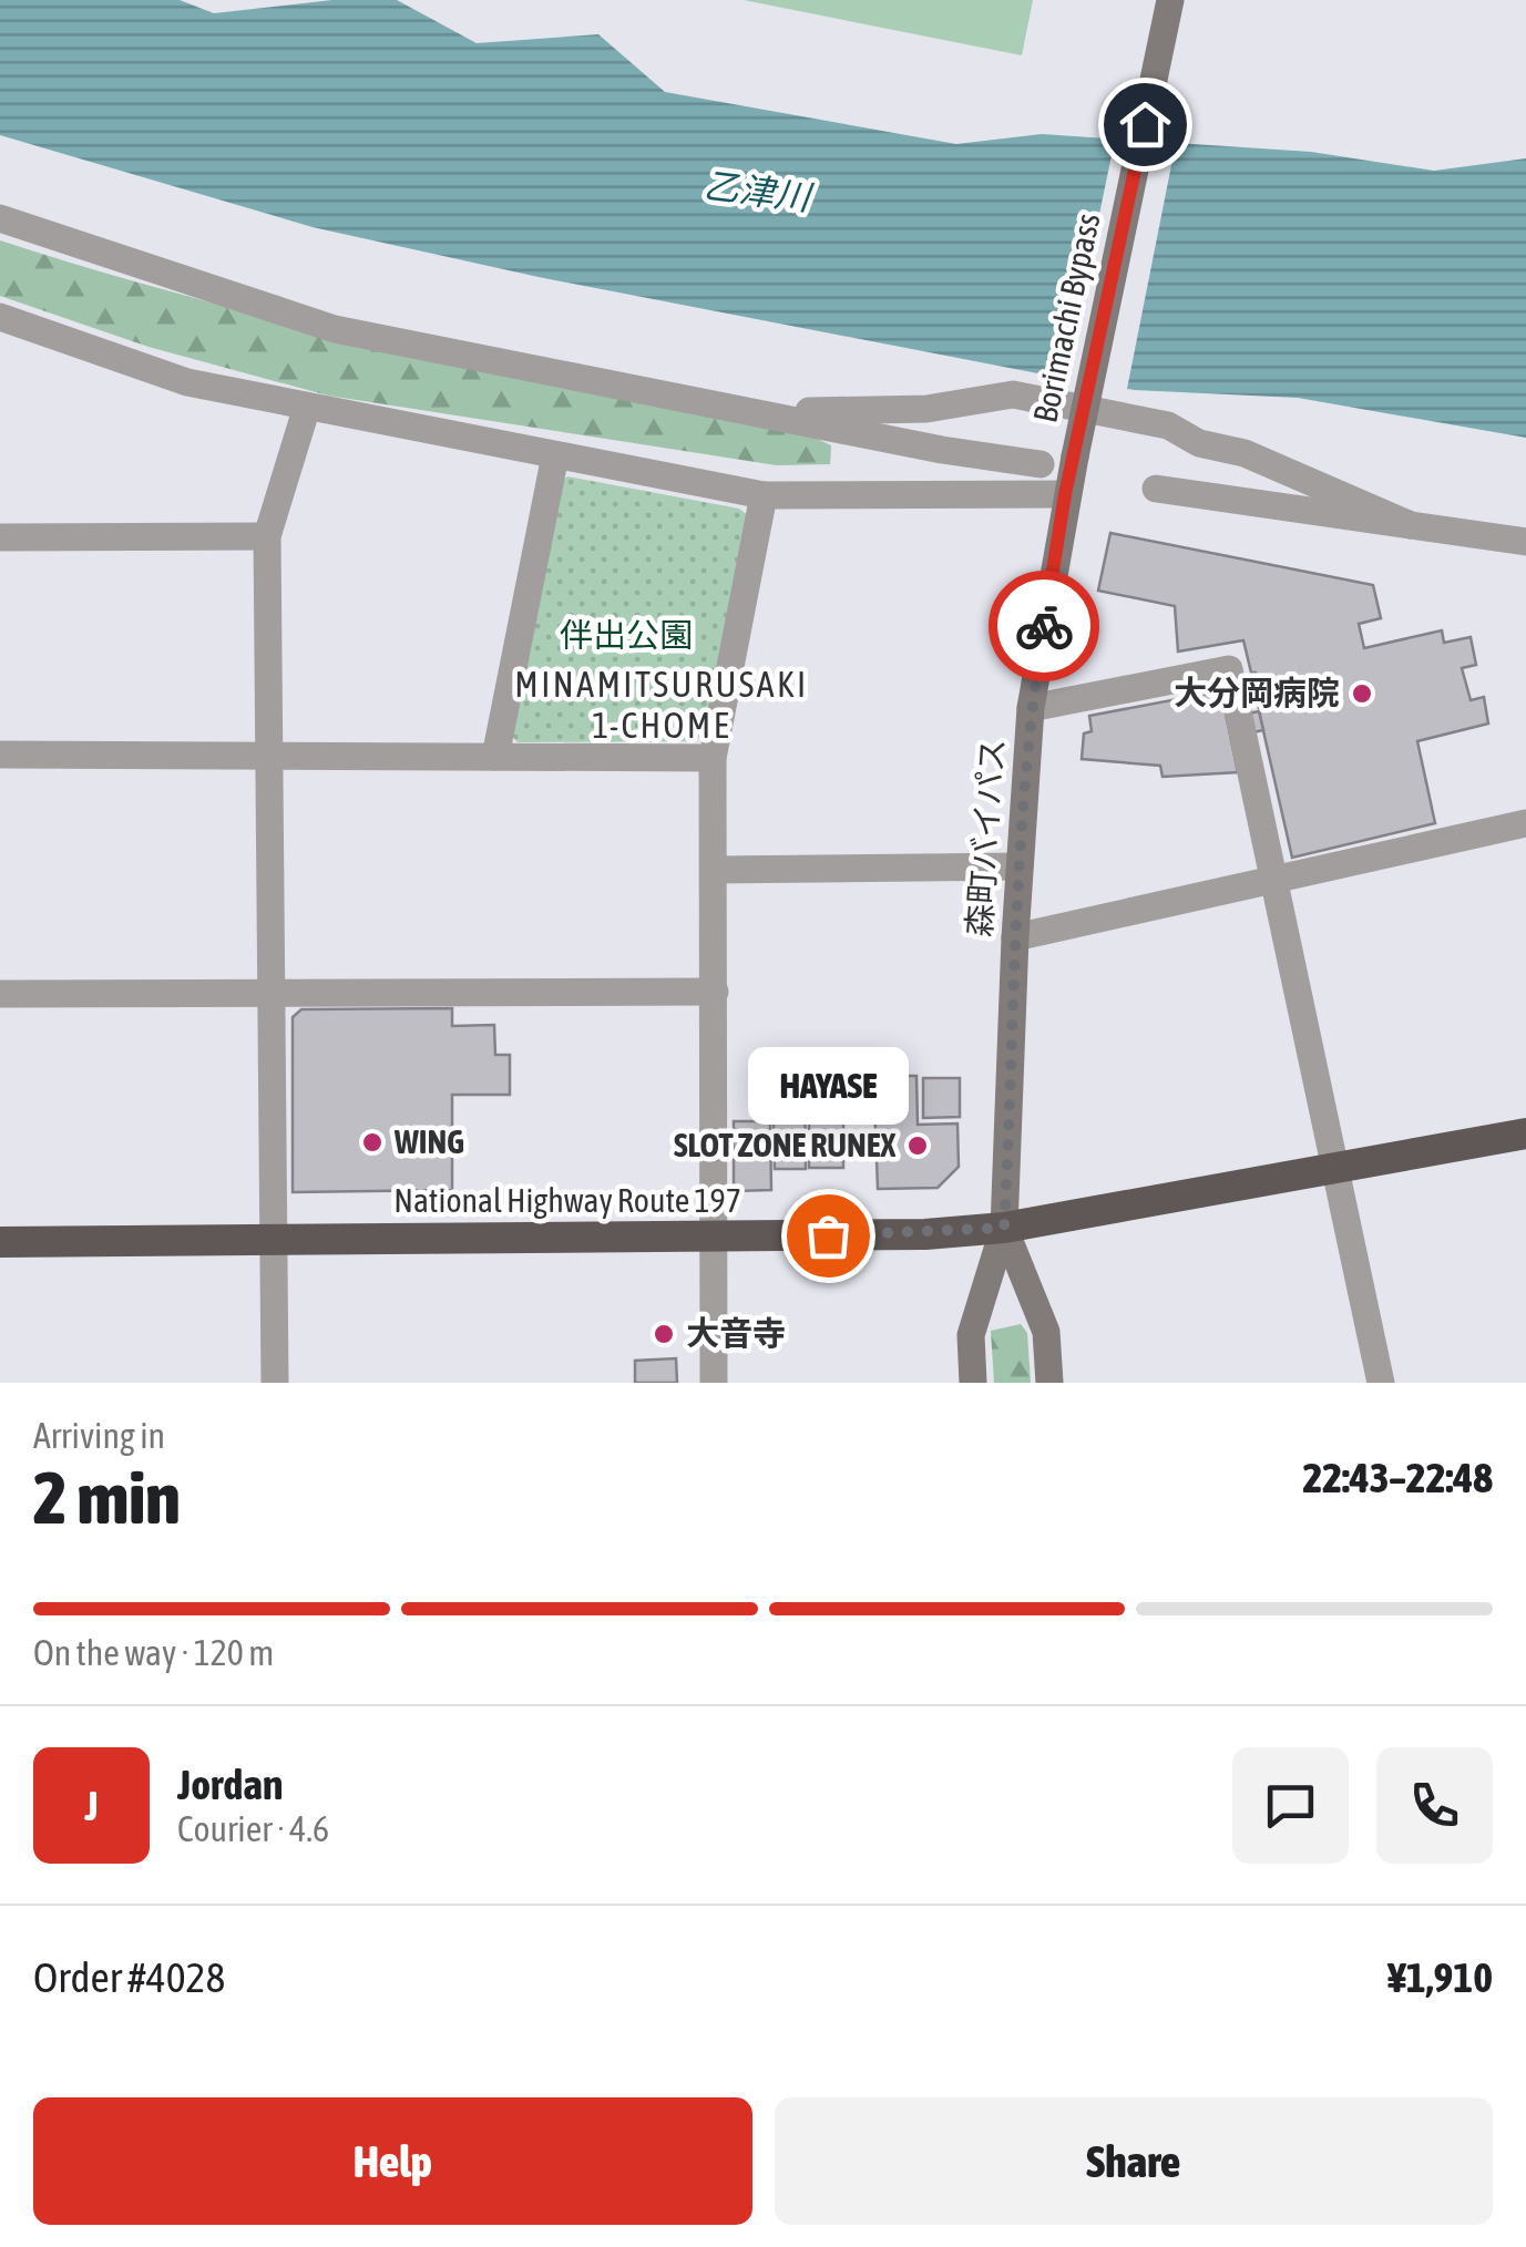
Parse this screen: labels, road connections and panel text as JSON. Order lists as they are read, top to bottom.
{
  "streets": {
    "highway": ["National Highway Route 197"],
    "main road": ["Borimachi Bypass", "森町バイパス"]
  },
  "crossings": [
    ["Borimachi Bypass", "森町バイパス"],
    ["森町バイパス", "National Highway Route 197"]
  ],
  "districts": ["MINAMITSURUSAKI 1-CHOME"],
  "water": ["乙津川"],
  "parks": ["伴出公園"],
  "places": [
    "大分岡病院",
    "WING",
    "SLOT ZONE RUNEX",
    "HAYASE",
    "大音寺"
  ],
  "page": {
    "bubble": "HAYASE",
    "heading": ["2 min", "Arriving in", "22:43–22:48"],
    "panel": [
      "Jordan",
      "Courier · 4.6",
      "Order #4028",
      "¥1,910"
    ],
    "bar": "On the way · 120 m",
    "round": "J",
    "buttons": ["Help", "Share"]
  }
}
